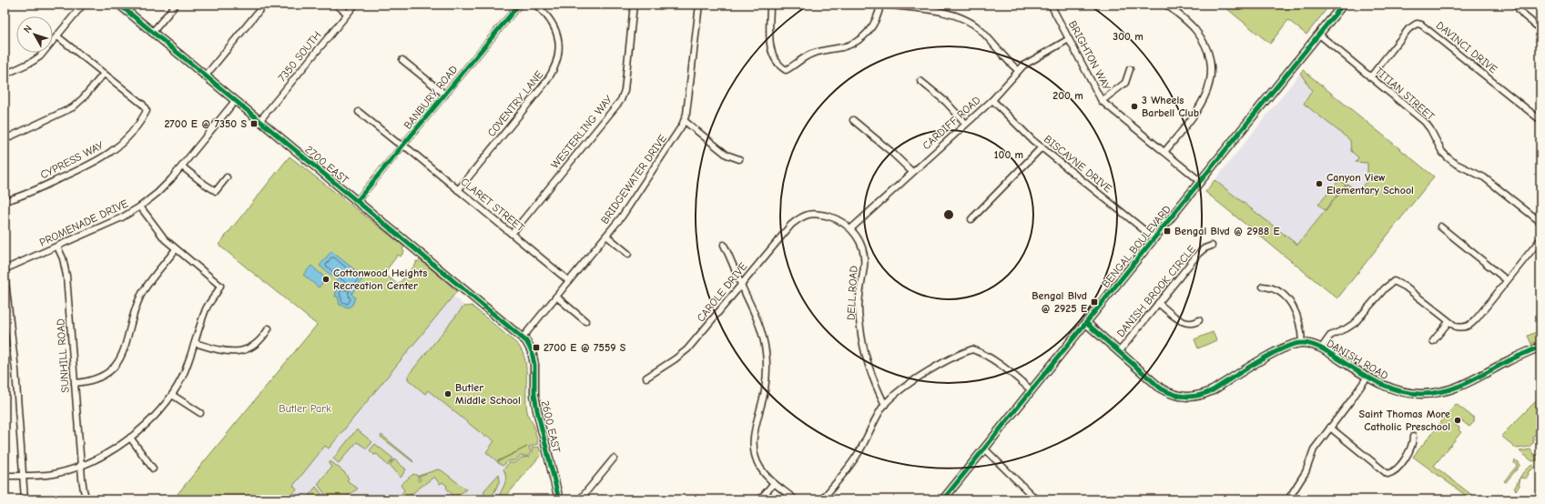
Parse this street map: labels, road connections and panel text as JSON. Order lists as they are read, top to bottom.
{
  "streets": {
    "street": [
      "DAVINCI DRIVE",
      "BRIGHTON WAY",
      "7350 SOUTH",
      "TITIAN STREET",
      "BANBURY ROAD",
      "COVENTRY LANE",
      "CARDIFF ROAD",
      "WESTERLING WAY",
      "CYPRESS WAY",
      "BISCAYNE DRIVE",
      "2700 EAST",
      "BRIDGEWATER DRIVE",
      "CLARET STREET",
      "PROMENADE DRIVE",
      "BENGAL BOULEVARD",
      "DANISH BROOK CIRCLE",
      "CAROLE DRIVE",
      "DELL ROAD",
      "SUNHILL ROAD",
      "DANISH ROAD",
      "2600 EAST"
    ]
  },
  "crossings": [
    ["DAVINCI DRIVE", "TITIAN STREET"],
    ["BRIGHTON WAY", "CARDIFF ROAD"],
    ["BRIGHTON WAY", "BENGAL BOULEVARD"],
    ["7350 SOUTH", "2700 EAST"],
    ["TITIAN STREET", "BENGAL BOULEVARD"],
    ["BANBURY ROAD", "2700 EAST"],
    ["BANBURY ROAD", "CLARET STREET"],
    ["COVENTRY LANE", "CLARET STREET"],
    ["CARDIFF ROAD", "BISCAYNE DRIVE"],
    ["CARDIFF ROAD", "DELL ROAD"],
    ["WESTERLING WAY", "CLARET STREET"],
    ["BISCAYNE DRIVE", "BENGAL BOULEVARD"],
    ["2700 EAST", "BRIDGEWATER DRIVE"],
    ["2700 EAST", "PROMENADE DRIVE"],
    ["2700 EAST", "2600 EAST"],
    ["BRIDGEWATER DRIVE", "CLARET STREET"],
    ["BRIDGEWATER DRIVE", "2600 EAST"],
    ["PROMENADE DRIVE", "SUNHILL ROAD"],
    ["BENGAL BOULEVARD", "DANISH ROAD"],
    ["DANISH BROOK CIRCLE", "DANISH ROAD"],
    ["CAROLE DRIVE", "DELL ROAD"]
  ],
  "parks": ["Butler Park"],
  "places": {
    "other": [
      "3 Wheels Barbell Club",
      "Canyon View Elementary School",
      "Cottonwood Heights Recreation Center",
      "Butler Middle School",
      "Saint Thomas More Catholic Preschool"
    ],
    "transit": [
      "2700 E @ 7350 S",
      "Bengal Blvd @ 2988 E",
      "Bengal Blvd @ 2925 E",
      "2700 E @ 7559 S"
    ]
  },
  "north": "top left",
  "rings": ["300 m", "200 m", "100 m"]
}
